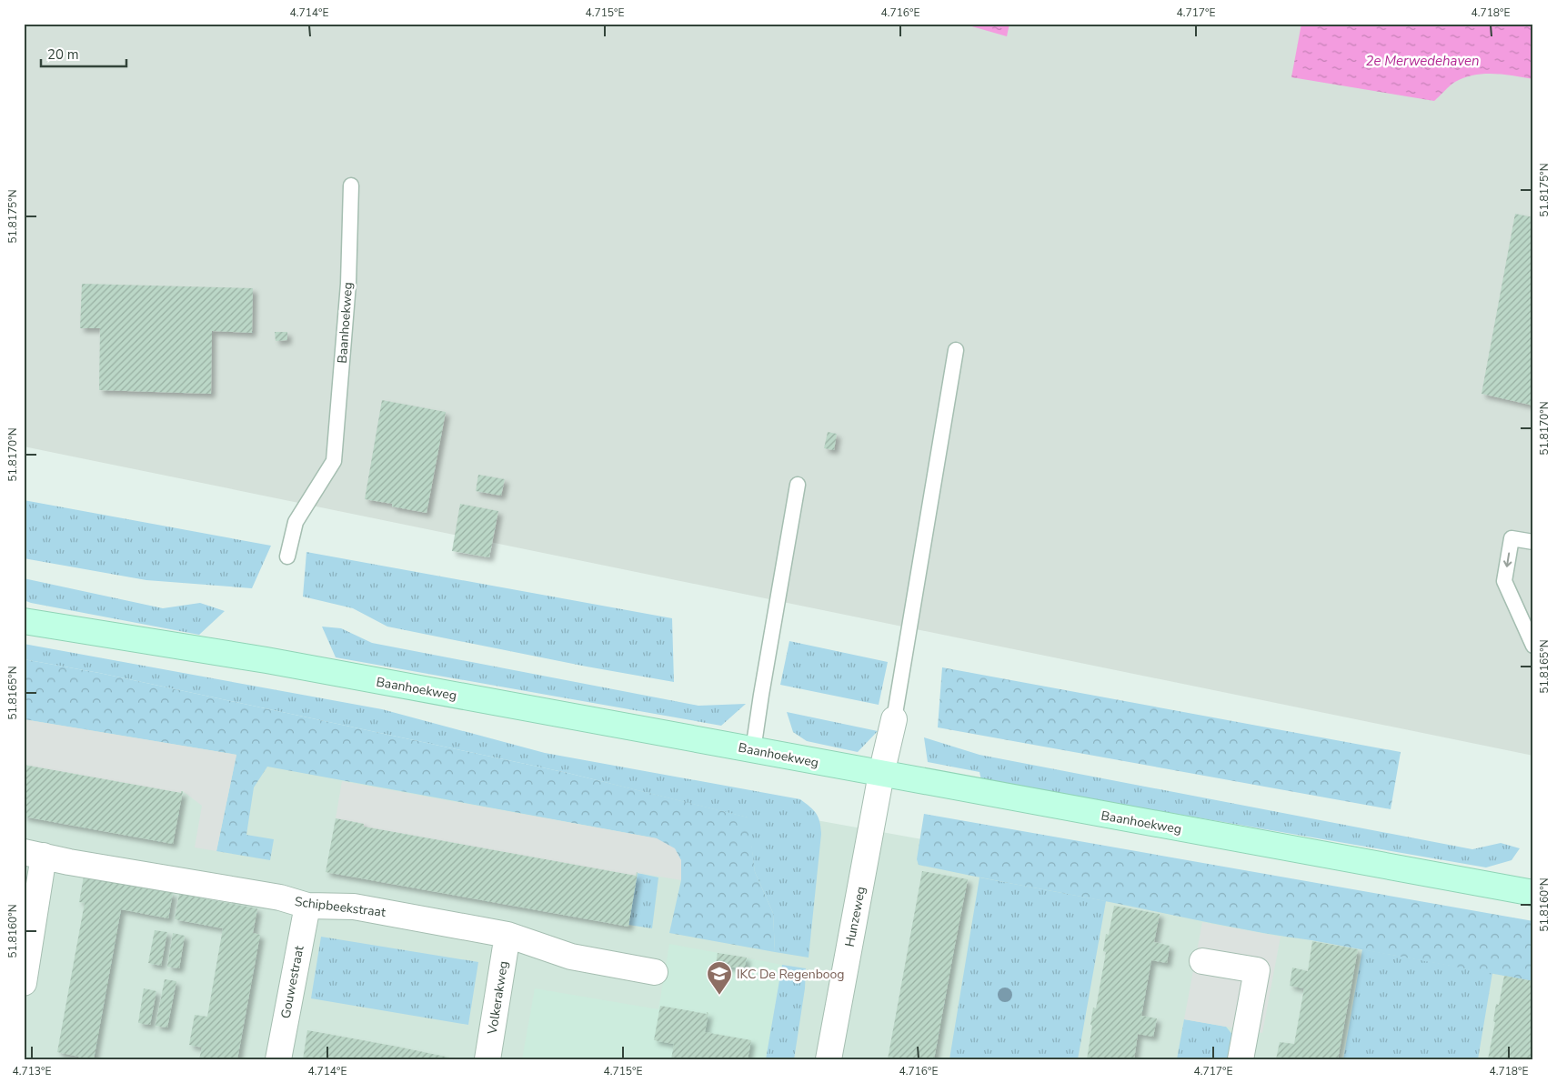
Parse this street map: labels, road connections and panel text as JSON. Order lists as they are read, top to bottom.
{
  "streets": {
    "street": [
      "Baanhoekweg",
      "Schipbeekstraat",
      "Hunzeweg",
      "Gouwestraat",
      "Volkerakweg"
    ]
  },
  "crossings": [
    ["Baanhoekweg", "Hunzeweg"],
    ["Schipbeekstraat", "Gouwestraat"],
    ["Schipbeekstraat", "Volkerakweg"]
  ],
  "water": ["2e Merwedehaven"],
  "places": {
    "school or university": ["IKC De Regenboog"]
  },
  "scale_bar": "20 m",
  "coordinates": [
    "4.714°E",
    "4.715°E",
    "4.716°E",
    "4.717°E",
    "4.718°E",
    "51.8175°N",
    "51.8170°N",
    "51.8165°N",
    "51.8160°N",
    "4.713°E"
  ]
}
